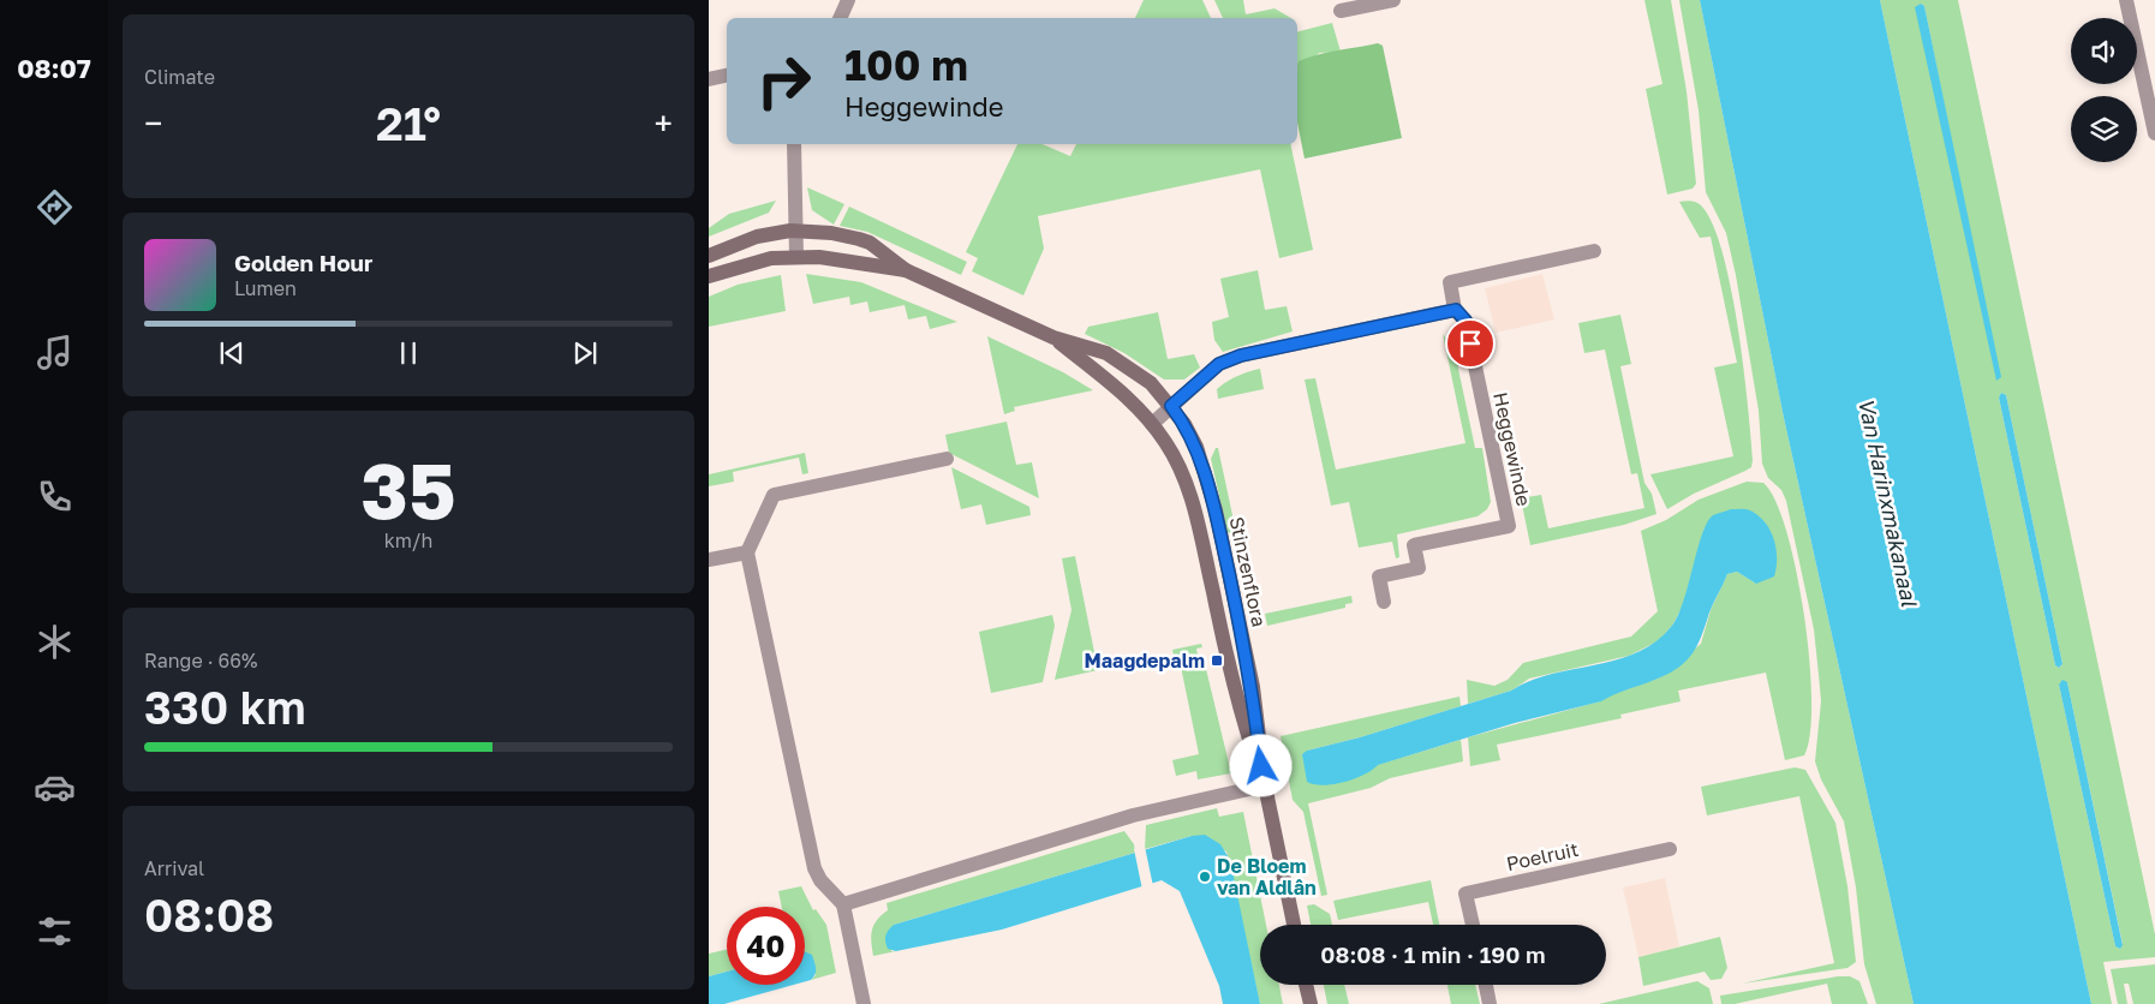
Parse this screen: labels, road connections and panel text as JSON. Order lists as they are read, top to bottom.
{
  "streets": {
    "street": ["Heggewinde", "Stinzenflora", "Poelruit"]
  },
  "water": ["Van Harinxmakanaal"],
  "places": {
    "transit": ["Maagdepalm"],
    "other": ["De Bloem van Aldlân"]
  },
  "page": {
    "tabs": "08:07",
    "tile": [
      "Climate",
      ["35", "km/h"],
      ["Range · 66%", "330 km"],
      ["Arrival", "08:08"]
    ],
    "turn": ["100 m", "Heggewinde"],
    "heat": ["−", "21°", "+"],
    "song": ["Golden Hour", "Lumen"],
    "limit": "40",
    "trip": "08:08 · 1 min · 190 m"
  }
}
